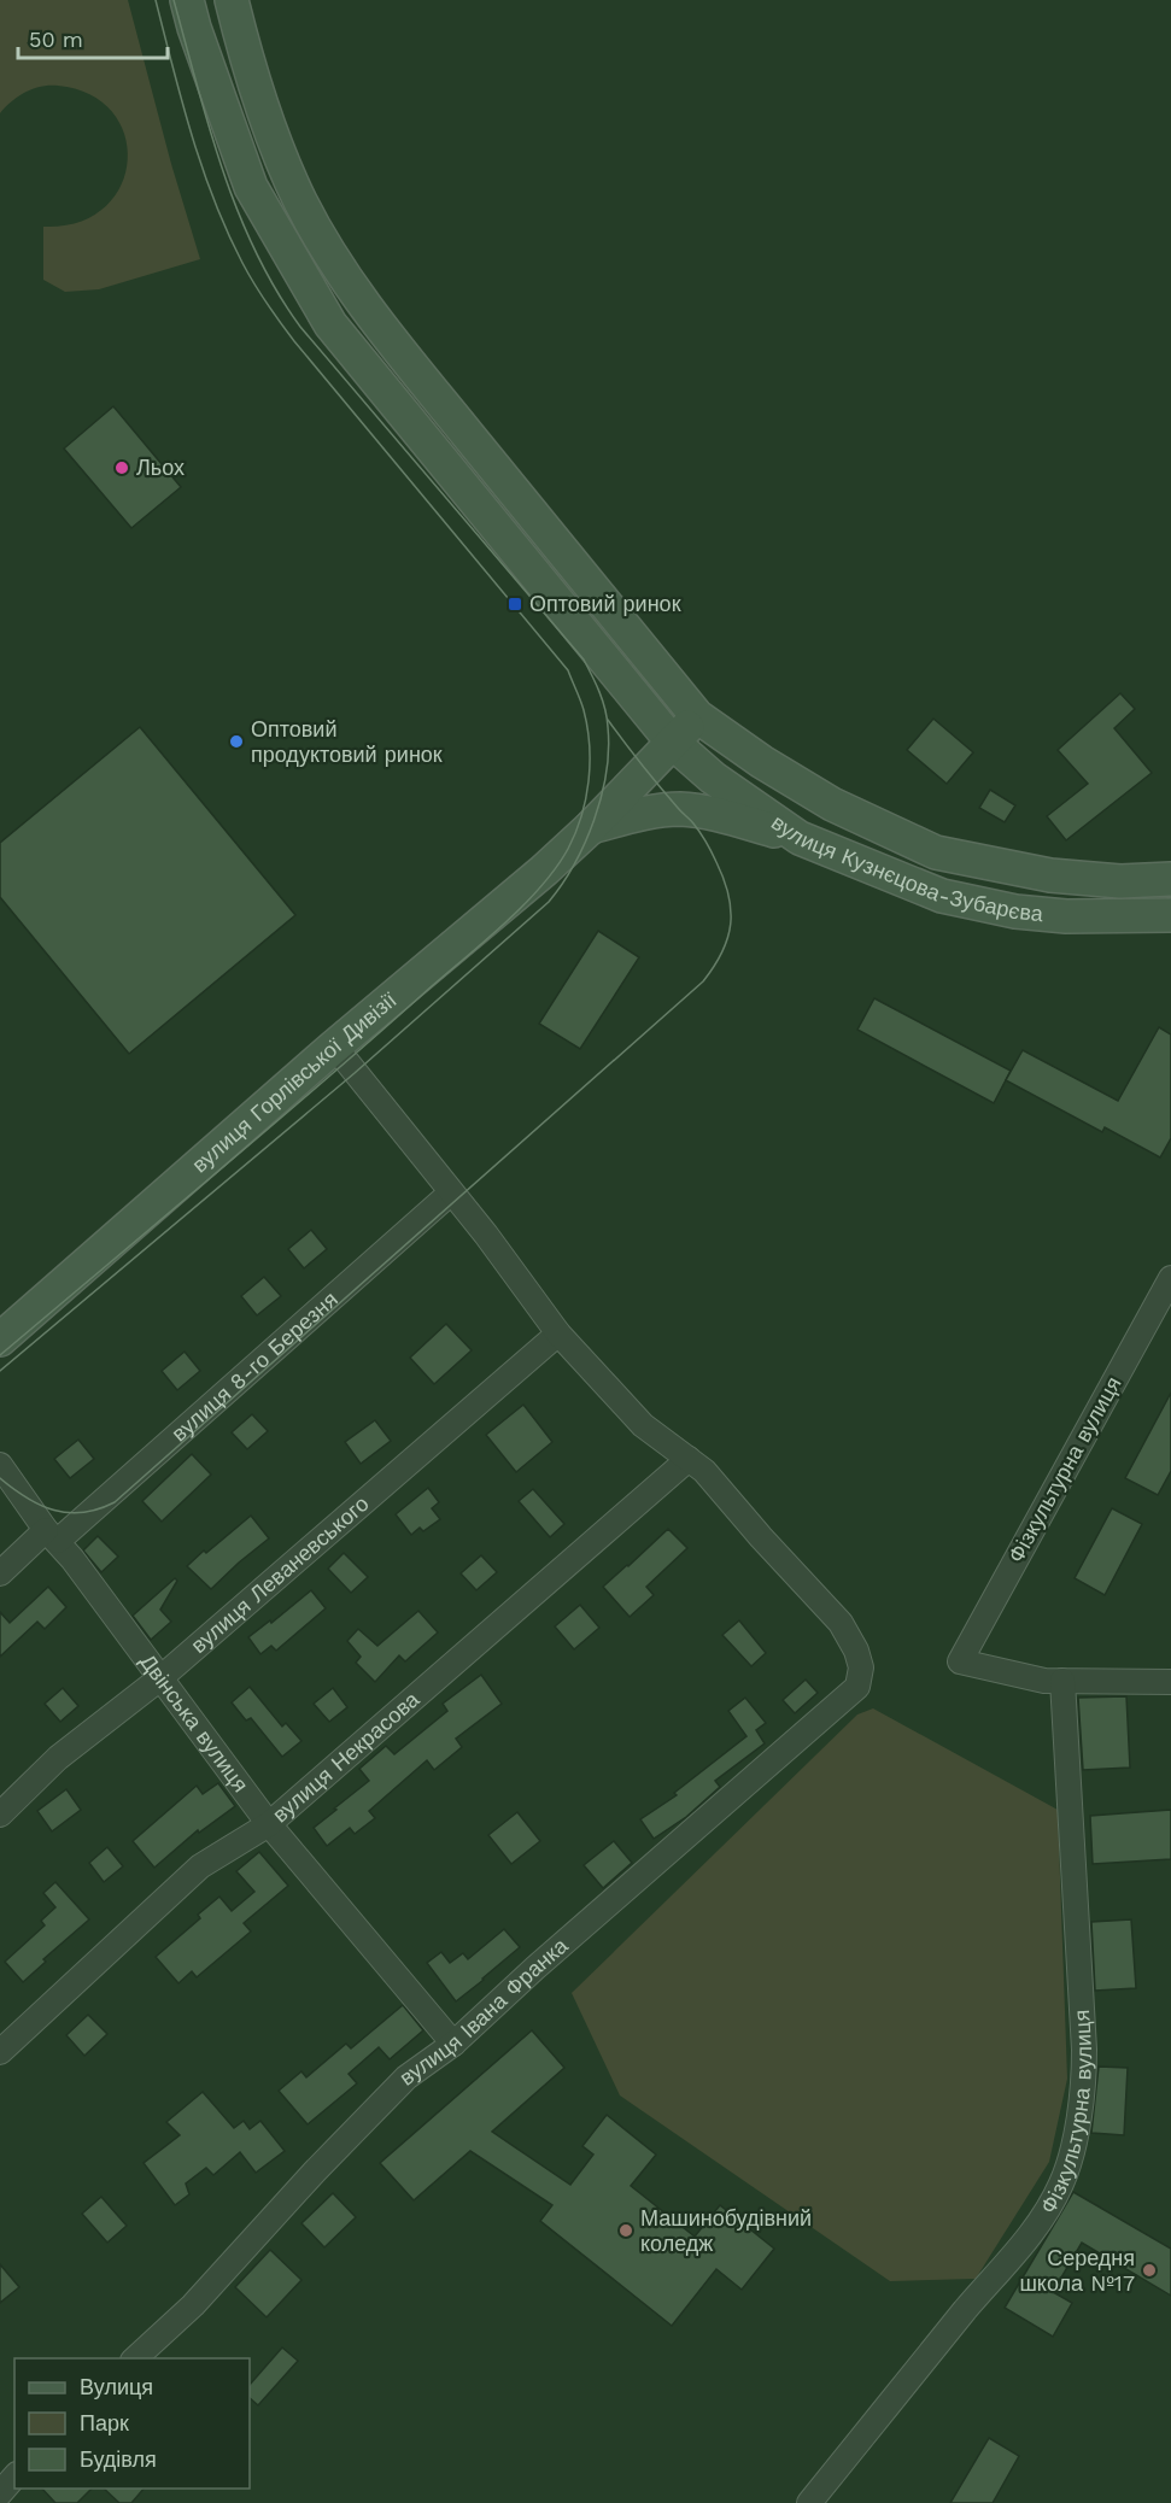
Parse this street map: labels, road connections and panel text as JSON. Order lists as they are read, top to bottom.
{
  "streets": {
    "main road": ["вулиця Кузнєцова-Зубарєва", "вулиця Горлівської Дивізії"],
    "street": [
      "вулиця 8-го Березня",
      "Фізкультурна вулиця",
      "вулиця Леваневського",
      "Двінська вулиця",
      "вулиця Некрасова",
      "вулиця Івана Франка"
    ]
  },
  "crossings": [
    ["вулиця Кузнєцова-Зубарєва", "вулиця Горлівської Дивізії"],
    ["вулиця 8-го Березня", "Двінська вулиця"],
    ["вулиця Леваневського", "Двінська вулиця"],
    ["Двінська вулиця", "вулиця Некрасова"],
    ["Двінська вулиця", "вулиця Івана Франка"],
    ["вулиця Некрасова", "вулиця Івана Франка"]
  ],
  "places": {
    "other": [
      "Льох",
      "Оптовий продуктовий ринок",
      "Машинобудівний коледж",
      "Середня школа №17"
    ],
    "transit": ["Оптовий ринок"]
  },
  "legend": ["Вулиця", "Парк", "Будівля"],
  "scale_bar": "50 m"
}
